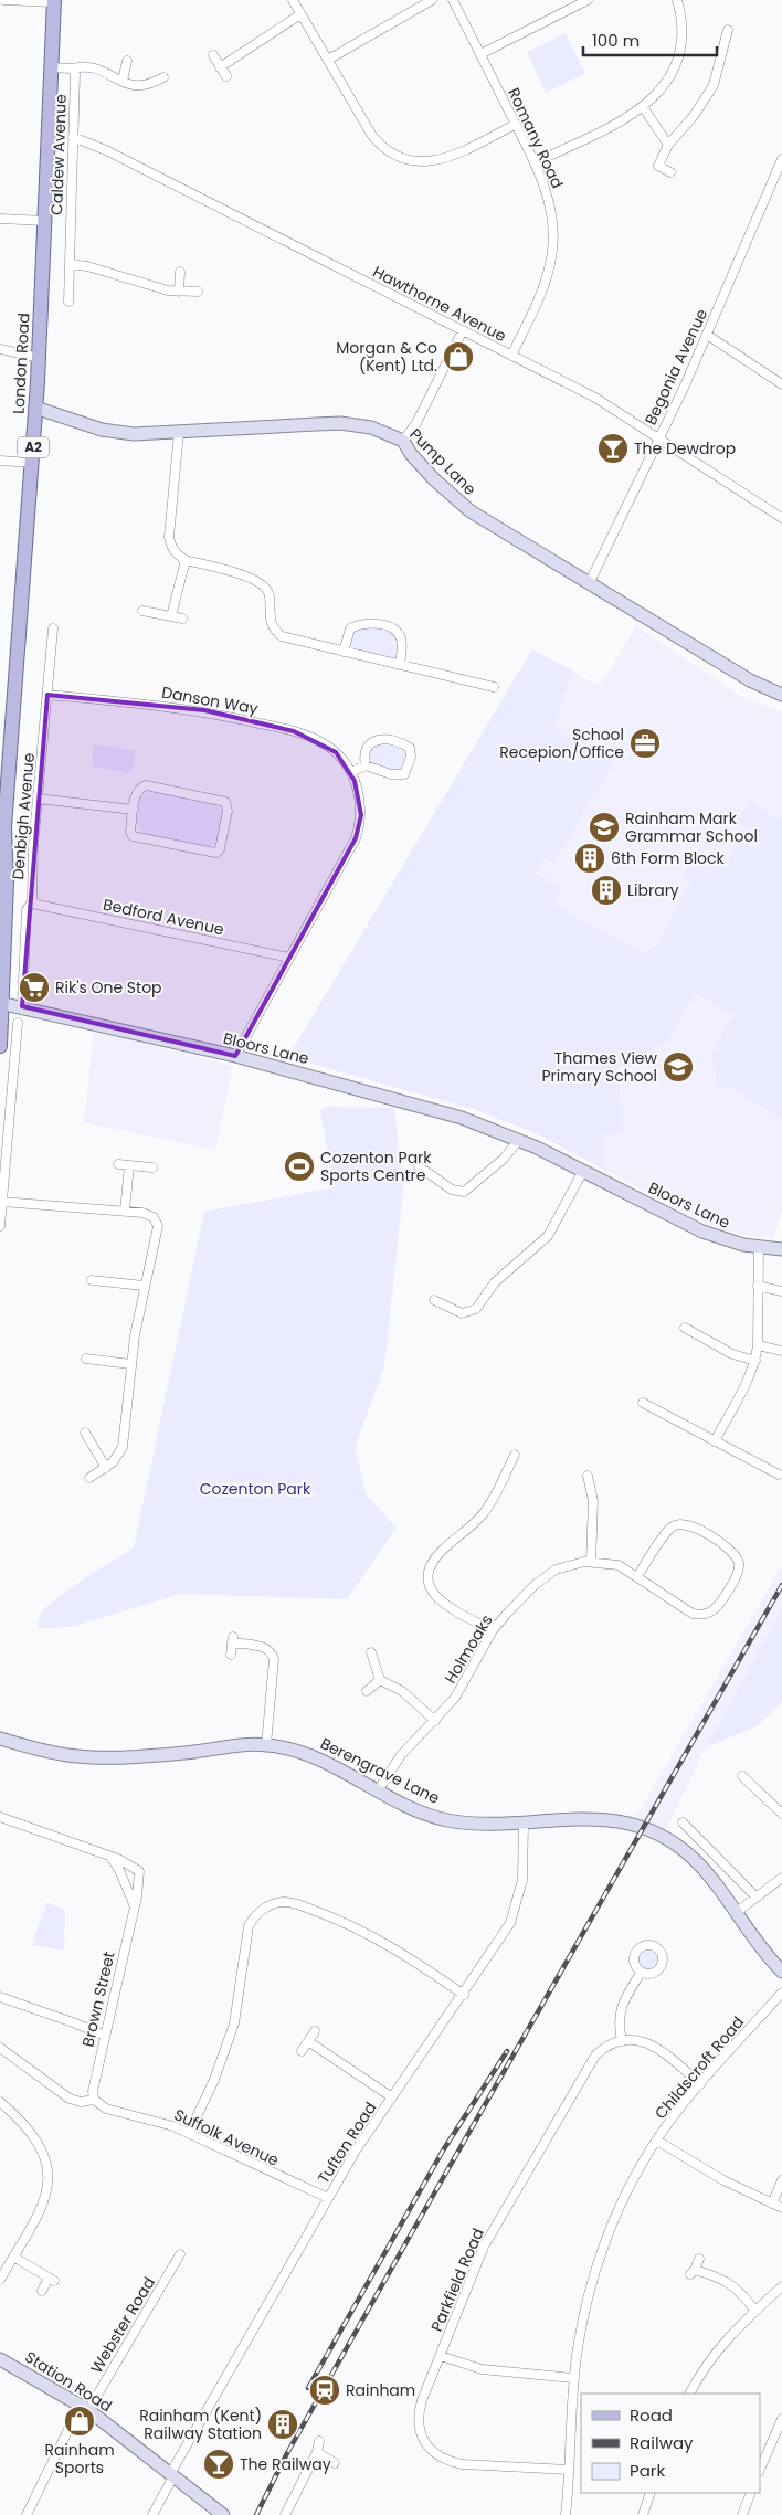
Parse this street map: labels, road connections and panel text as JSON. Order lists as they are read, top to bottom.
{
  "streets": {
    "main road": ["London Road", "A2"],
    "street": [
      "Romany Road",
      "Caldew Avenue",
      "Hawthorne Avenue",
      "Begonia Avenue",
      "Pump Lane",
      "Danson Way",
      "Denbigh Avenue",
      "Bedford Avenue",
      "Bloors Lane",
      "Holmoaks",
      "Berengrave Lane",
      "Brown Street",
      "Childscroft Road",
      "Suffolk Avenue",
      "Tufton Road",
      "Parkfield Road",
      "Webster Road",
      "Station Road"
    ]
  },
  "crossings": [
    ["Romany Road", "Hawthorne Avenue"],
    ["Caldew Avenue", "Hawthorne Avenue"],
    ["Hawthorne Avenue", "Begonia Avenue"],
    ["London Road", "Pump Lane"],
    ["London Road", "Bloors Lane"],
    ["Begonia Avenue", "Pump Lane"],
    ["Danson Way", "Denbigh Avenue"],
    ["Danson Way", "Bedford Avenue"],
    ["Danson Way", "Bloors Lane"],
    ["Denbigh Avenue", "Bedford Avenue"],
    ["Denbigh Avenue", "Bloors Lane"],
    ["Holmoaks", "Berengrave Lane"],
    ["Berengrave Lane", "Tufton Road"],
    ["Brown Street", "Suffolk Avenue"],
    ["Childscroft Road", "Parkfield Road"],
    ["Suffolk Avenue", "Tufton Road"],
    ["Tufton Road", "Station Road"],
    ["Webster Road", "Station Road"]
  ],
  "parks": ["Cozenton Park"],
  "places": {
    "shop": ["Morgan & Co (Kent) Ltd.", "Rainham Sports"],
    "bar": ["The Dewdrop", "The Railway"],
    "office": ["School Recepion/Office"],
    "school or university": ["Rainham Mark Grammar School", "Thames View Primary School"],
    "building": ["6th Form Block", "Library", "Rainham (Kent) Railway Station"],
    "supermarket": ["Rik's One Stop"],
    "sports": ["Cozenton Park Sports Centre"],
    "station": ["Rainham"]
  },
  "legend": ["Road", "Railway", "Park"],
  "scale_bar": "100 m"
}
